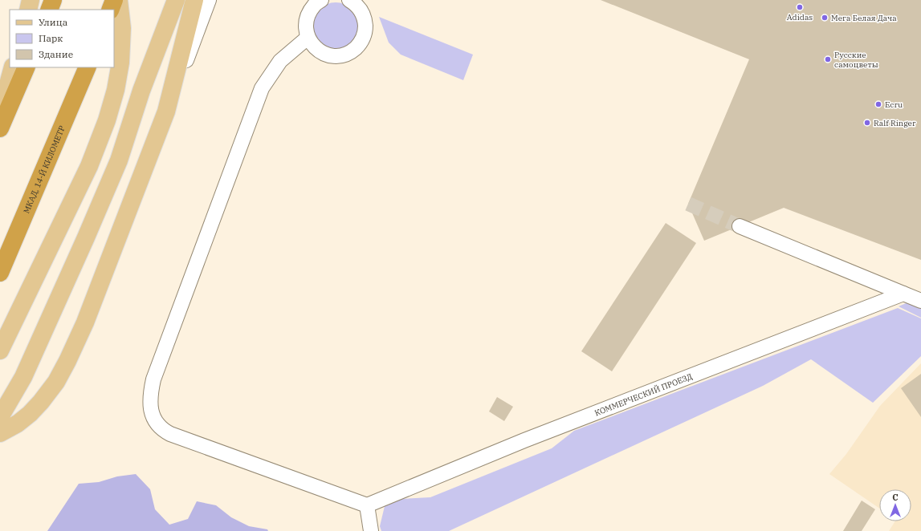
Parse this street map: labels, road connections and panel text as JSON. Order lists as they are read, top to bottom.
{
  "streets": {
    "highway": ["МКАД, 14-Й КИЛОМЕТР"],
    "street": ["КОММЕРЧЕСКИЙ ПРОЕЗД"]
  },
  "places": [
    "Adidas",
    "Мега Белая Дача",
    "Русские самоцветы",
    "Ecru",
    "Ralf Ringer"
  ],
  "legend": ["Улица", "Парк", "Здание"],
  "north": "top"
}
